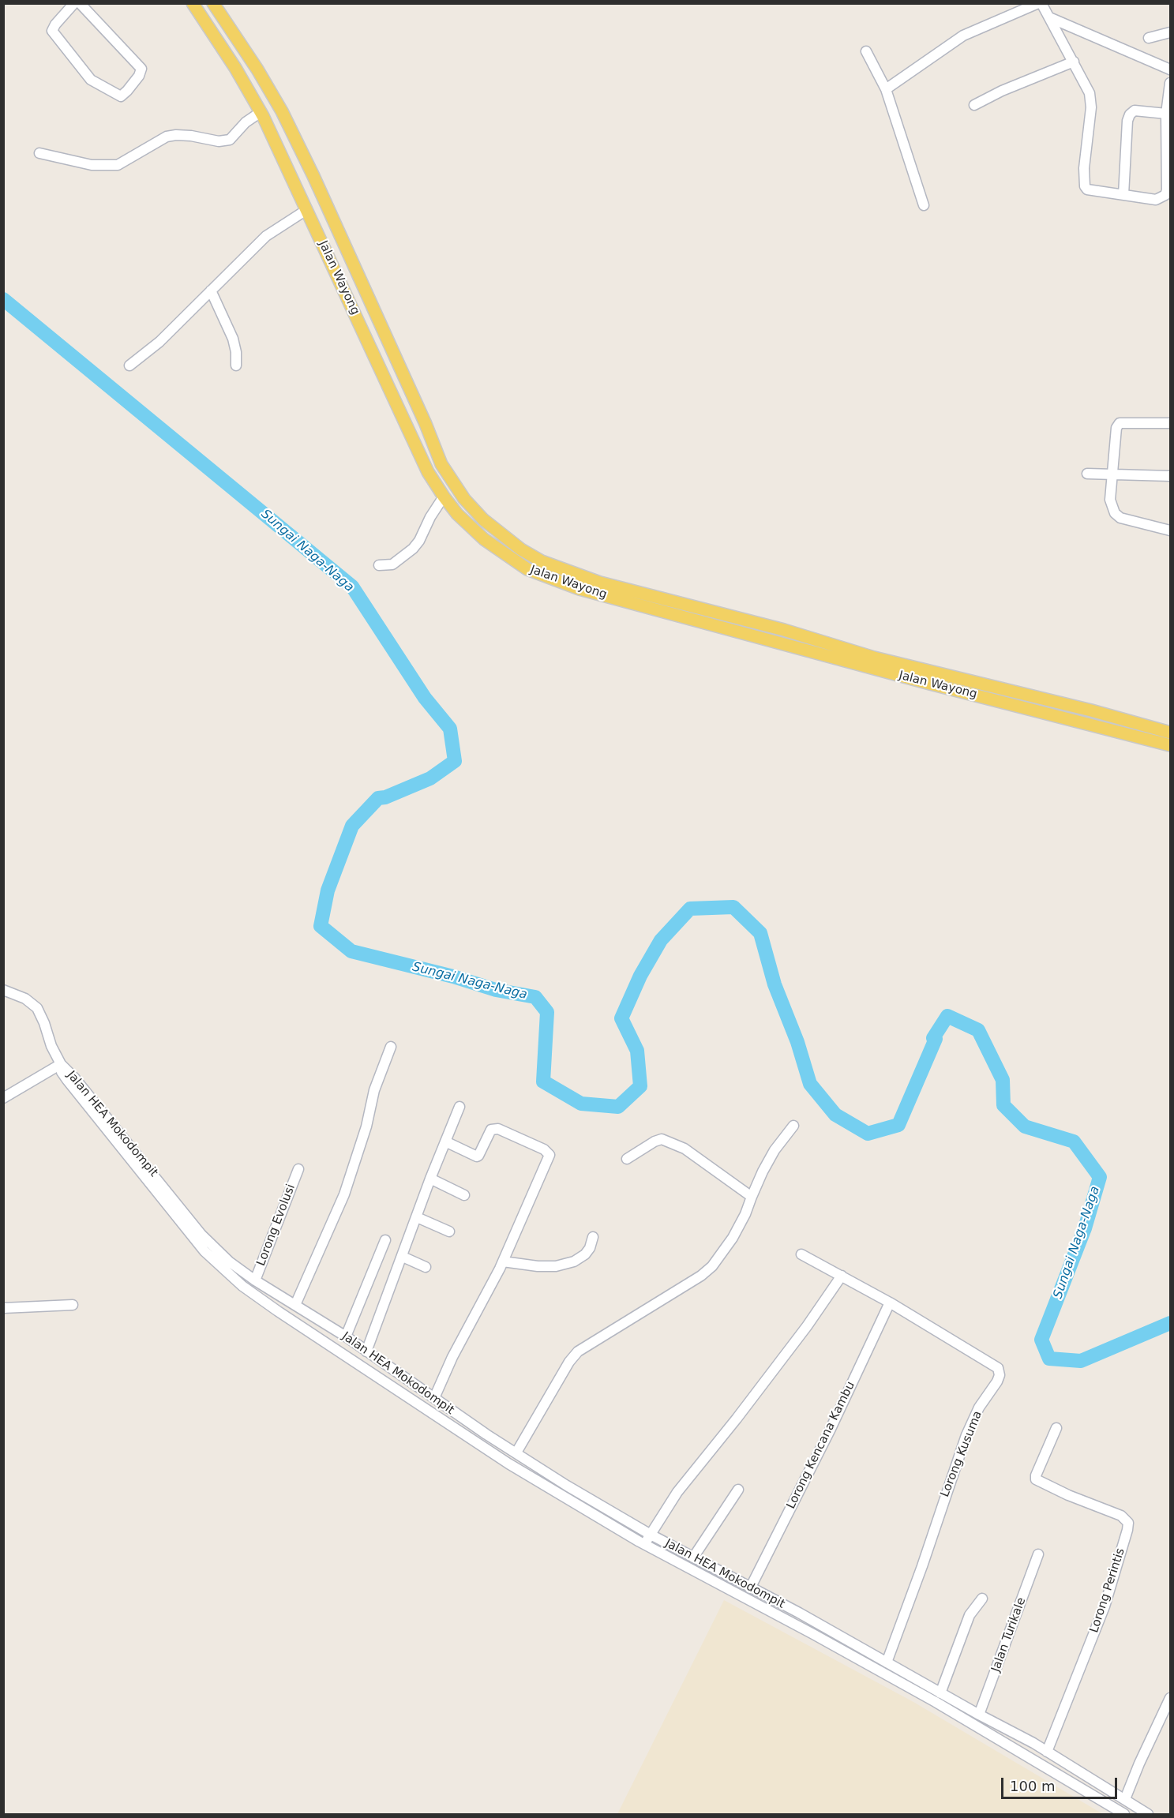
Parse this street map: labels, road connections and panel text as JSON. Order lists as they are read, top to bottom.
{
  "streets": {
    "main road": ["Jalan Wayong"],
    "street": [
      "Jalan HEA Mokodompit",
      "Lorong Evolusi",
      "Lorong Kencana Kambu",
      "Lorong Kusuma",
      "Lorong Perintis",
      "Jalan Turikale"
    ]
  },
  "crossings": [
    ["Jalan HEA Mokodompit", "Lorong Evolusi"],
    ["Jalan HEA Mokodompit", "Lorong Kencana Kambu"],
    ["Jalan HEA Mokodompit", "Lorong Kusuma"],
    ["Jalan HEA Mokodompit", "Lorong Perintis"],
    ["Jalan HEA Mokodompit", "Jalan Turikale"],
    ["Lorong Kencana Kambu", "Lorong Kusuma"]
  ],
  "water": ["Sungai Naga-Naga"],
  "scale_bar": "100 m"
}
